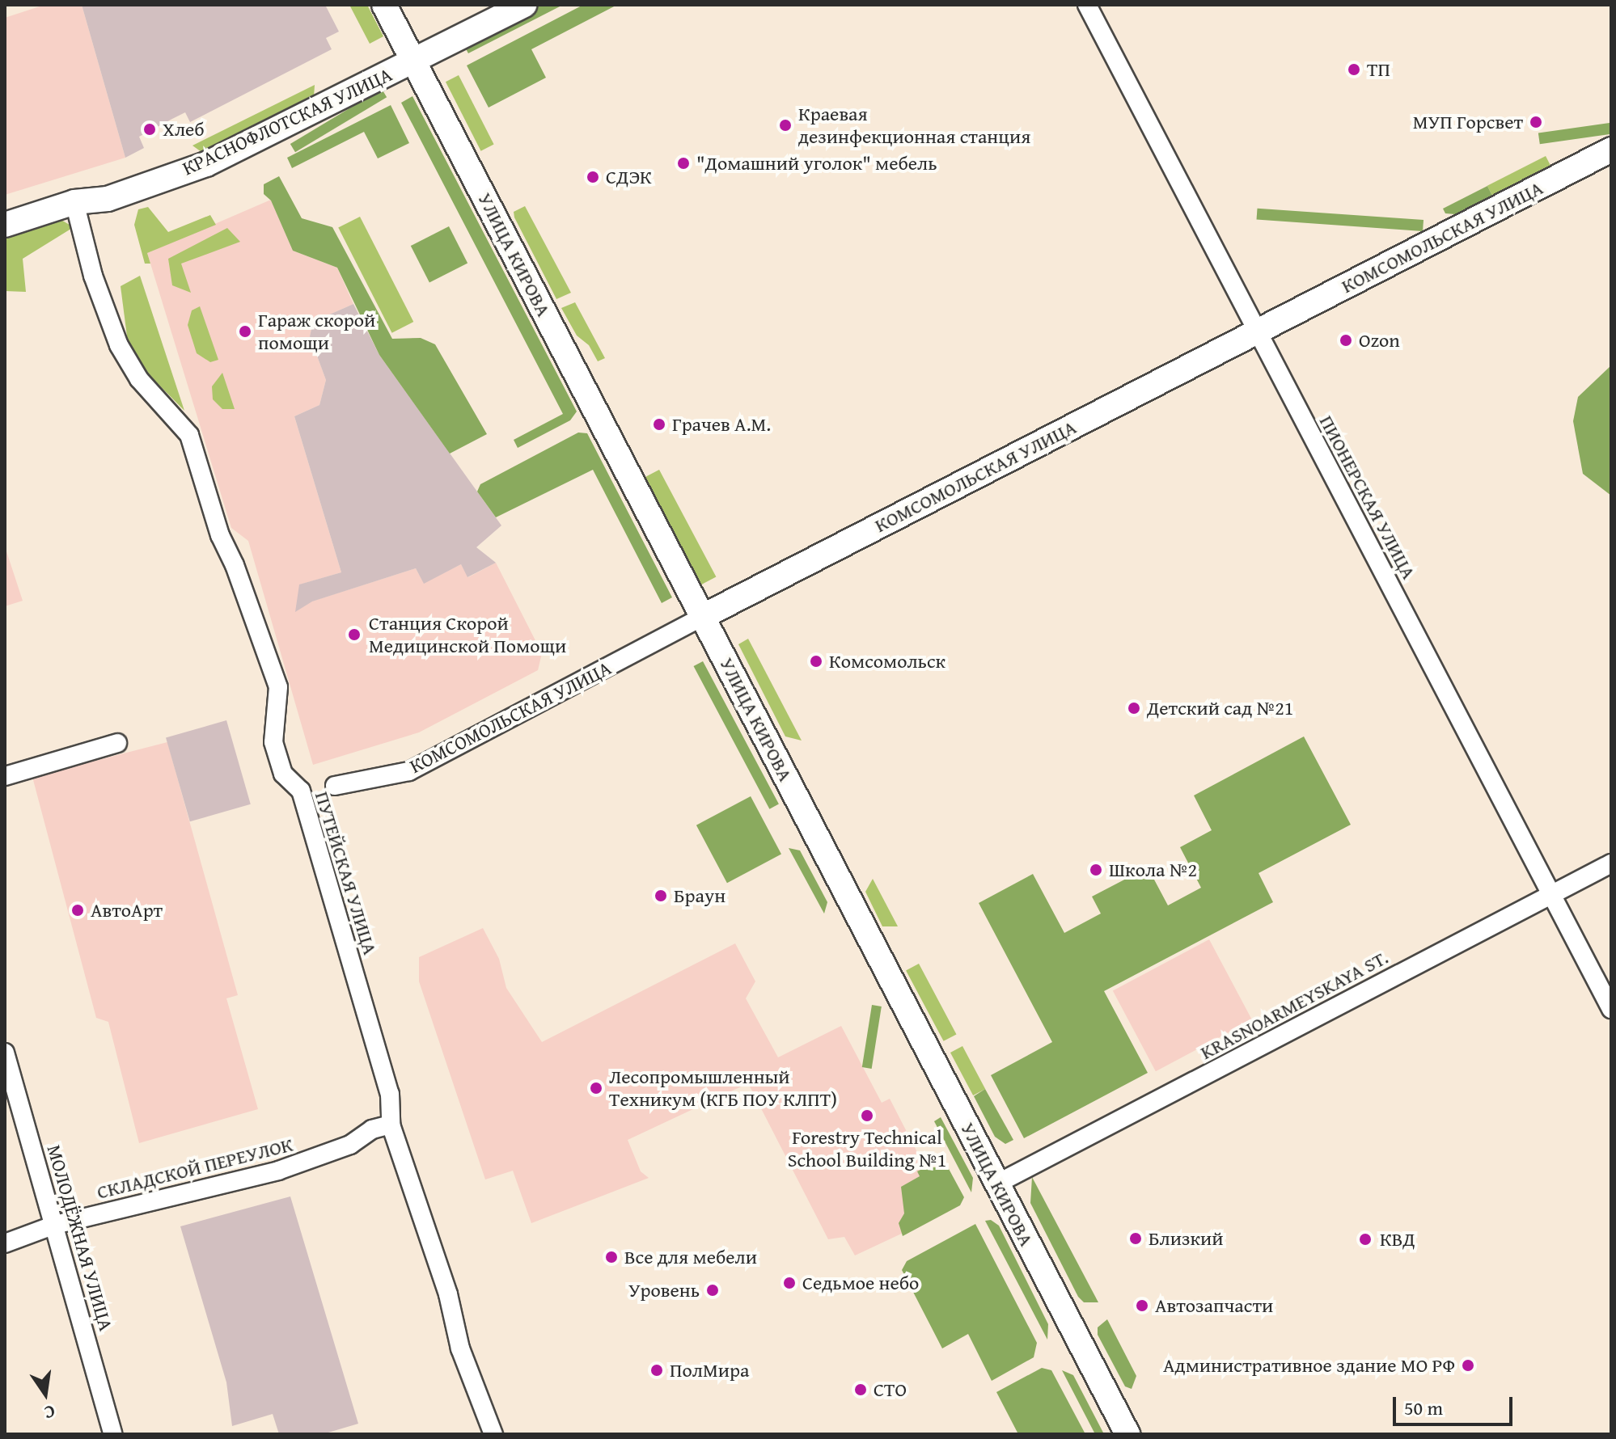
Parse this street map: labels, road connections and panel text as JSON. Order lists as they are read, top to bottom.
{
  "streets": {
    "main road": ["КРАСНОФЛОТСКАЯ УЛИЦА", "КОМСОМОЛЬСКАЯ УЛИЦА", "УЛИЦА КИРОВА"],
    "street": [
      "ПИОНЕРСКАЯ УЛИЦА",
      "ПУТЕЙСКАЯ УЛИЦА",
      "KRASNOARMEYSKAYA ST.",
      "СКЛАДСКОЙ ПЕРЕУЛОК",
      "МОЛОДЁЖНАЯ УЛИЦА"
    ]
  },
  "crossings": [
    ["КРАСНОФЛОТСКАЯ УЛИЦА", "УЛИЦА КИРОВА"],
    ["КРАСНОФЛОТСКАЯ УЛИЦА", "ПУТЕЙСКАЯ УЛИЦА"],
    ["КОМСОМОЛЬСКАЯ УЛИЦА", "УЛИЦА КИРОВА"],
    ["КОМСОМОЛЬСКАЯ УЛИЦА", "ПИОНЕРСКАЯ УЛИЦА"],
    ["УЛИЦА КИРОВА", "KRASNOARMEYSKAYA ST."],
    ["ПИОНЕРСКАЯ УЛИЦА", "KRASNOARMEYSKAYA ST."],
    ["ПУТЕЙСКАЯ УЛИЦА", "СКЛАДСКОЙ ПЕРЕУЛОК"],
    ["СКЛАДСКОЙ ПЕРЕУЛОК", "МОЛОДЁЖНАЯ УЛИЦА"]
  ],
  "places": [
    "ТП",
    "МУП Горсвет",
    "Краевая дезинфекционная станция",
    "Хлеб",
    "\"Домашний уголок\" мебель",
    "СДЭК",
    "Гараж скорой помощи",
    "Ozon",
    "Грачев А.М.",
    "Станция Скорой Медицинской Помощи",
    "Комсомольск",
    "Детский сад №21",
    "Школа №2",
    "Браун",
    "АвтоАрт",
    "Лесопромышленный Техникум (КГБ ПОУ КЛПТ)",
    "Forestry Technical School Building №1",
    "Близкий",
    "КВД",
    "Все для мебели",
    "Седьмое небо",
    "Уровень",
    "Автозапчасти",
    "Административное здание МО РФ",
    "ПолМира",
    "СТО"
  ],
  "scale_bar": "50 m",
  "north": "bottom"
}
